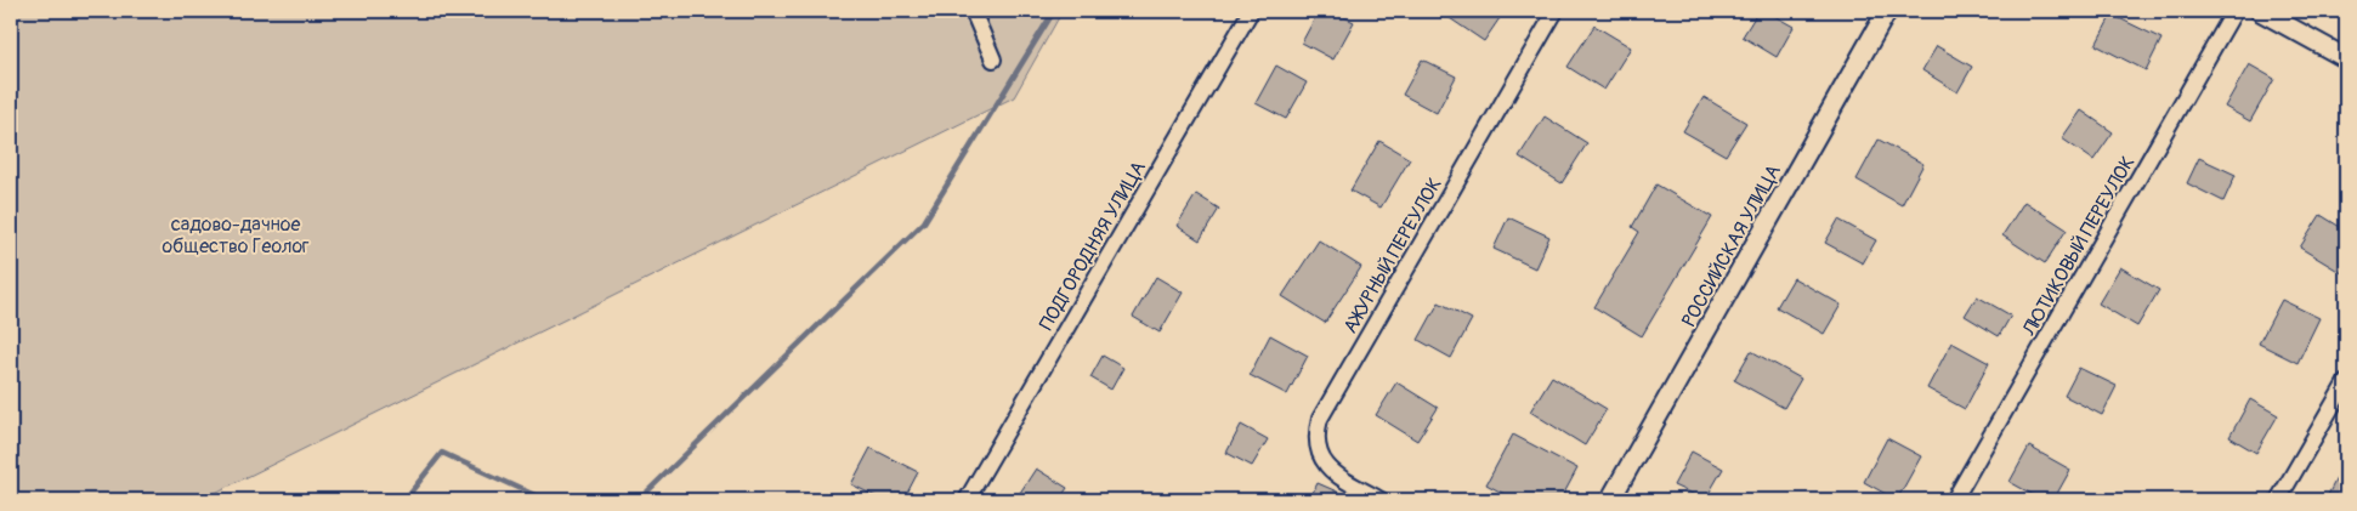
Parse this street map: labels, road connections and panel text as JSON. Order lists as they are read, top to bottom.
{
  "streets": {
    "street": [
      "ПОДГОРОДНЯЯ УЛИЦА",
      "РОССИЙСКАЯ УЛИЦА",
      "ЛЮТИКОВЫЙ ПЕРЕУЛОК",
      "АЖУРНЫЙ ПЕРЕУЛОК"
    ]
  },
  "parks": ["садово-дачное общество Геолог"]
}
